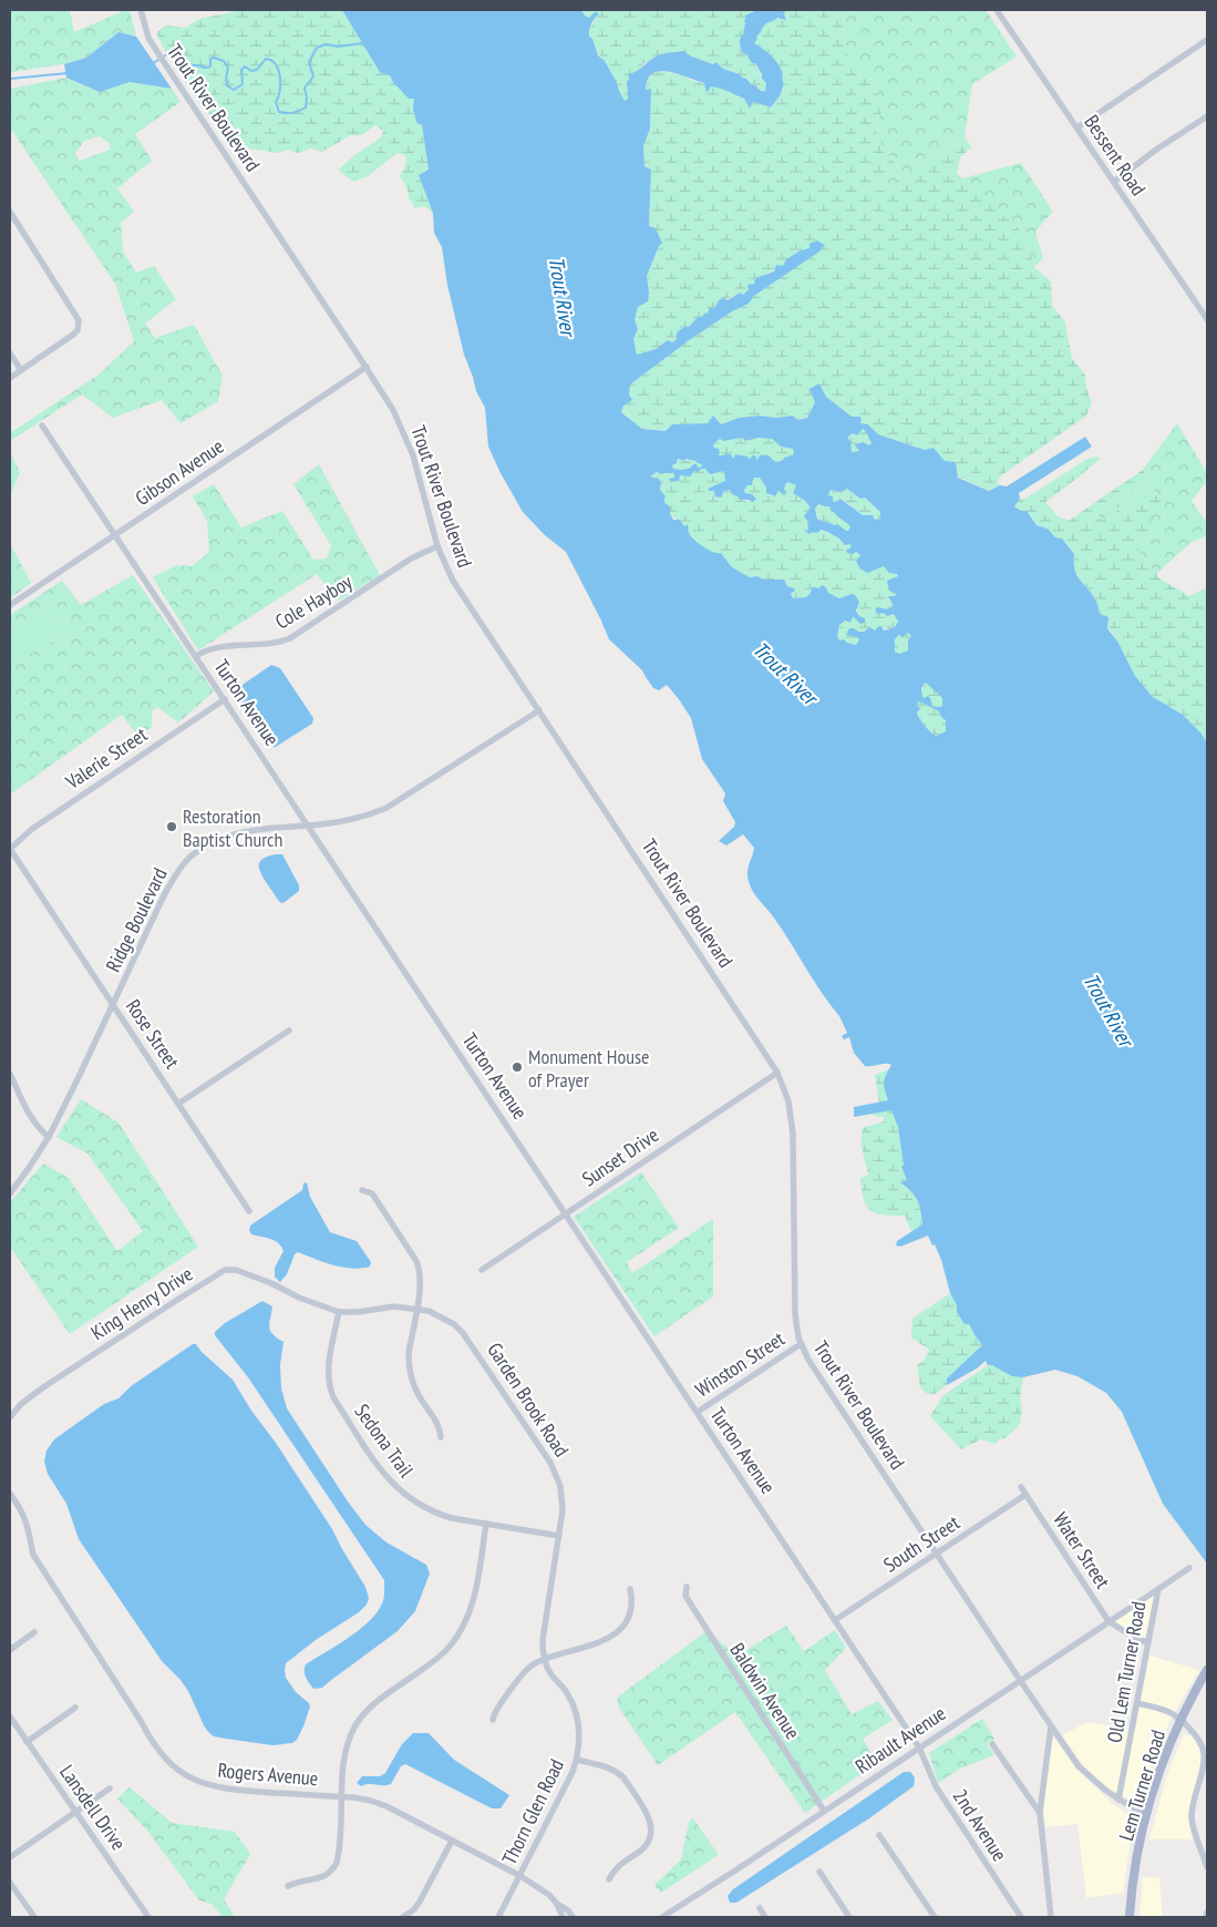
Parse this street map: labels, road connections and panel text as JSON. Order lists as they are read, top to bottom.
{
  "streets": {
    "main road": ["Lem Turner Road"],
    "street": [
      "Trout River Boulevard",
      "Bessent Road",
      "Gibson Avenue",
      "Cole Hayboy",
      "Turton Avenue",
      "Valerie Street",
      "Ridge Boulevard",
      "Rose Street",
      "Sunset Drive",
      "King Henry Drive",
      "Winston Street",
      "Garden Brook Road",
      "Sedona Trail",
      "South Street",
      "Water Street",
      "Old Lem Turner Road",
      "Baldwin Avenue",
      "Ribault Avenue",
      "Rogers Avenue",
      "Lansdell Drive",
      "Thorn Glen Road",
      "2nd Avenue"
    ]
  },
  "crossings": [
    ["Trout River Boulevard", "Gibson Avenue"],
    ["Trout River Boulevard", "Cole Hayboy"],
    ["Trout River Boulevard", "Ridge Boulevard"],
    ["Trout River Boulevard", "Sunset Drive"],
    ["Trout River Boulevard", "Winston Street"],
    ["Trout River Boulevard", "South Street"],
    ["Trout River Boulevard", "Old Lem Turner Road"],
    ["Trout River Boulevard", "Ribault Avenue"],
    ["Trout River Boulevard", "Lem Turner Road"],
    ["Gibson Avenue", "Turton Avenue"],
    ["Cole Hayboy", "Turton Avenue"],
    ["Turton Avenue", "Valerie Street"],
    ["Turton Avenue", "Ridge Boulevard"],
    ["Turton Avenue", "Sunset Drive"],
    ["Turton Avenue", "Winston Street"],
    ["Turton Avenue", "South Street"],
    ["Turton Avenue", "Ribault Avenue"],
    ["Turton Avenue", "2nd Avenue"],
    ["Valerie Street", "Rose Street"],
    ["Ridge Boulevard", "Rose Street"],
    ["King Henry Drive", "Garden Brook Road"],
    ["Garden Brook Road", "Sedona Trail"],
    ["Garden Brook Road", "Thorn Glen Road"],
    ["South Street", "Water Street"],
    ["Water Street", "Old Lem Turner Road"],
    ["Water Street", "Ribault Avenue"],
    ["Old Lem Turner Road", "Ribault Avenue"],
    ["Baldwin Avenue", "Ribault Avenue"],
    ["Ribault Avenue", "2nd Avenue"],
    ["Rogers Avenue", "Thorn Glen Road"]
  ],
  "water": ["Trout River"],
  "places": ["Restoration Baptist Church", "Monument House of Prayer"]
}
